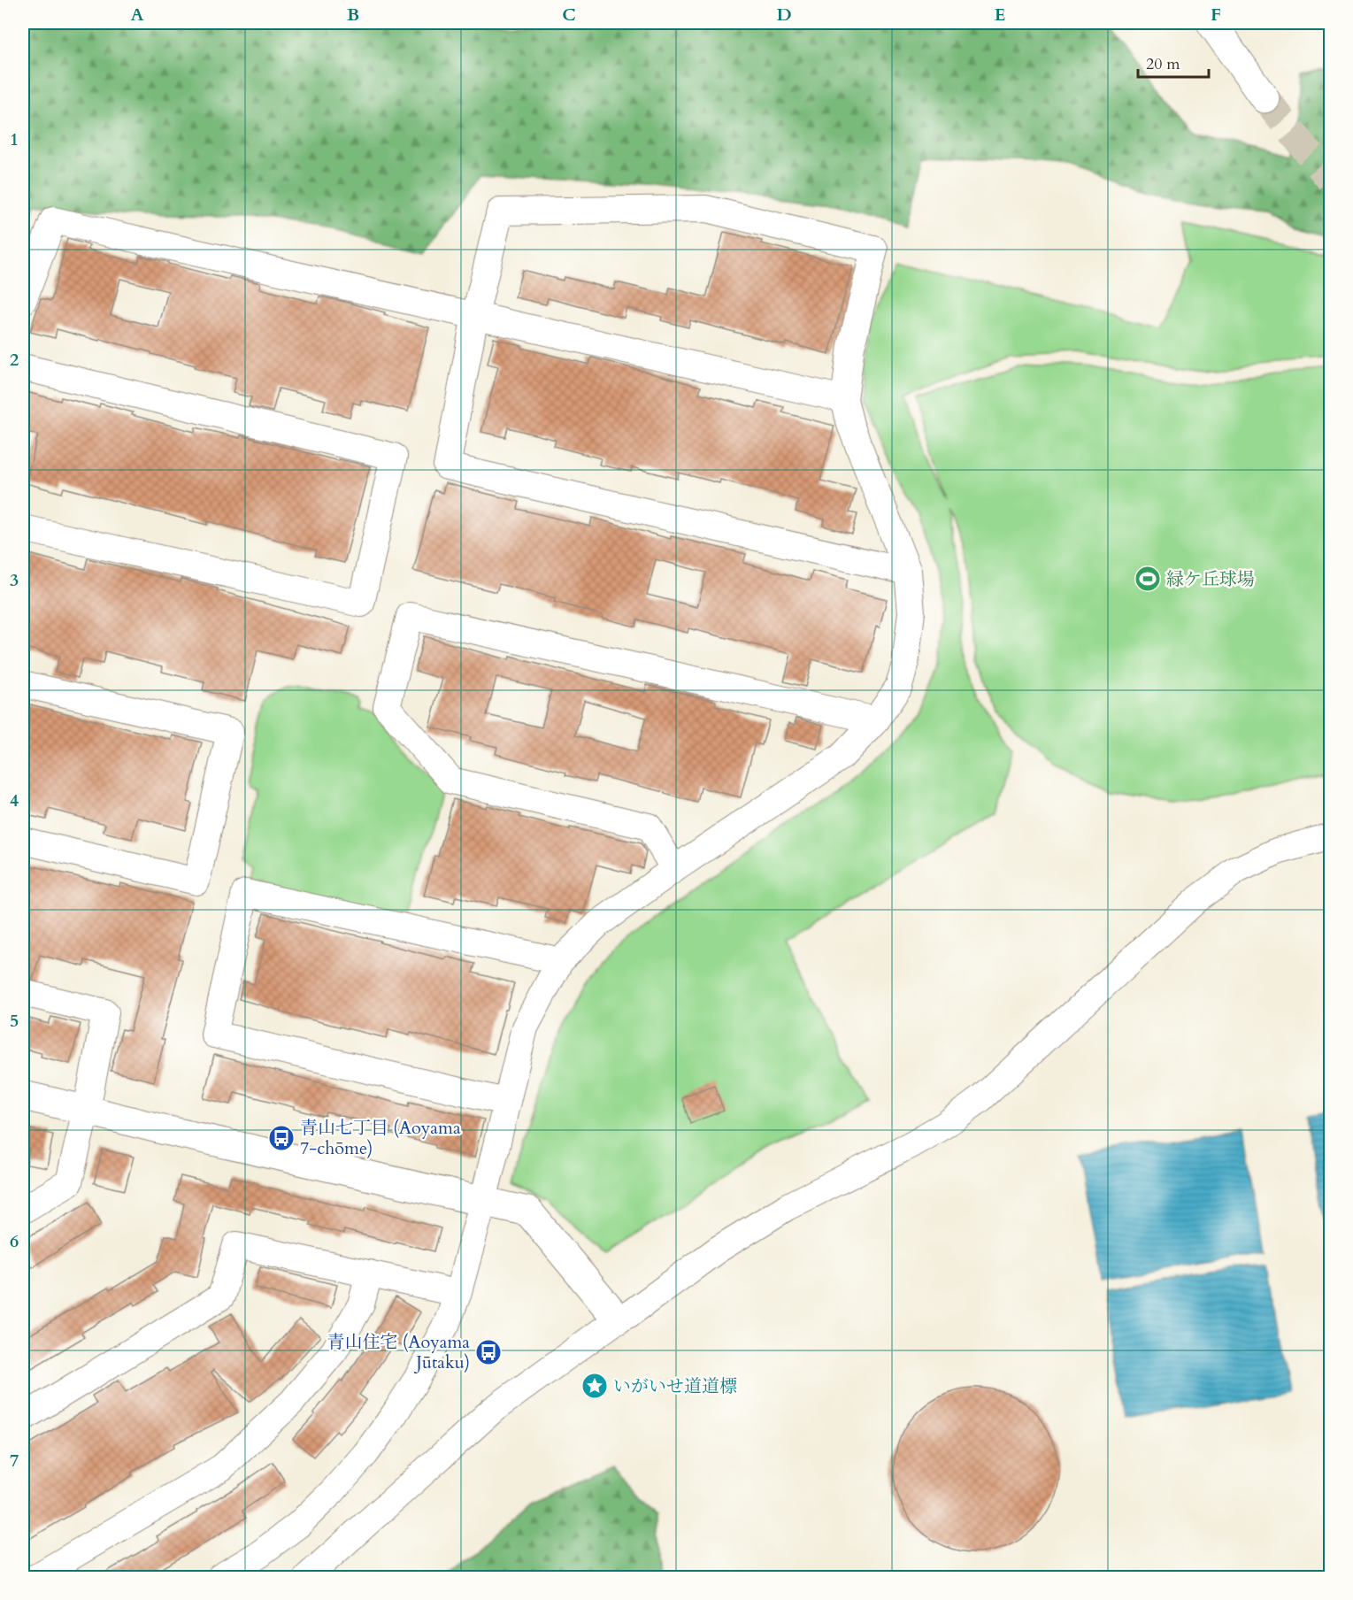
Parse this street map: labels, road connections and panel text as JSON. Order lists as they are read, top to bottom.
{
  "places": {
    "sports": ["緑ケ丘球場"],
    "bus stop": ["青山七丁目 (Aoyama 7-chōme)", "青山住宅 (Aoyama Jūtaku)"],
    "place": ["いがいせ道道標"]
  },
  "scale_bar": "20 m",
  "grid": {
    "columns": [
      "A",
      "B",
      "C",
      "D",
      "E",
      "F"
    ],
    "rows": [
      "1",
      "2",
      "3",
      "4",
      "5",
      "6",
      "7"
    ]
  }
}
